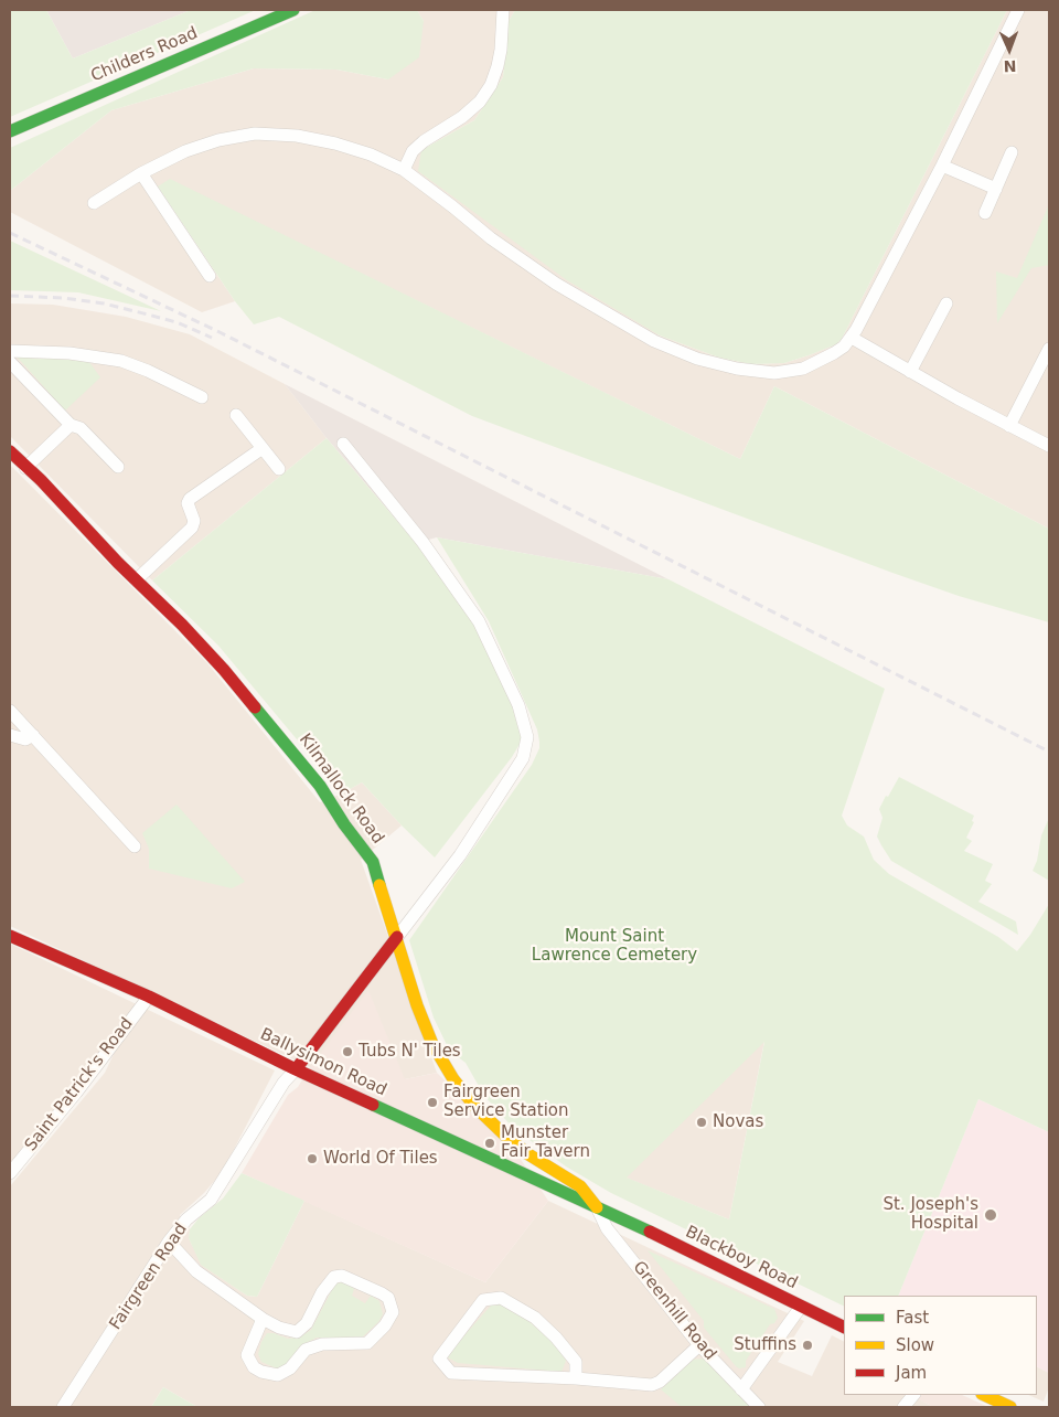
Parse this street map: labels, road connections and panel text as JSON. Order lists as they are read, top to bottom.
{
  "streets": {
    "main road": [
      "Childers Road",
      "Kilmallock Road",
      "Ballysimon Road",
      "Blackboy Road"
    ],
    "street": ["Saint Patrick's Road", "Fairgreen Road", "Greenhill Road"]
  },
  "crossings": [
    ["Kilmallock Road", "Ballysimon Road"],
    ["Kilmallock Road", "Greenhill Road"],
    ["Ballysimon Road", "Saint Patrick's Road"],
    ["Ballysimon Road", "Blackboy Road"],
    ["Ballysimon Road", "Fairgreen Road"],
    ["Ballysimon Road", "Greenhill Road"]
  ],
  "parks": ["Mount Saint Lawrence Cemetery"],
  "places": [
    "Tubs N' Tiles",
    "Fairgreen Service Station",
    "Novas",
    "Munster Fair Tavern",
    "World Of Tiles",
    "St. Joseph's Hospital",
    "Stuffins"
  ],
  "legend": ["Fast", "Slow", "Jam"],
  "north": "bottom"
}
